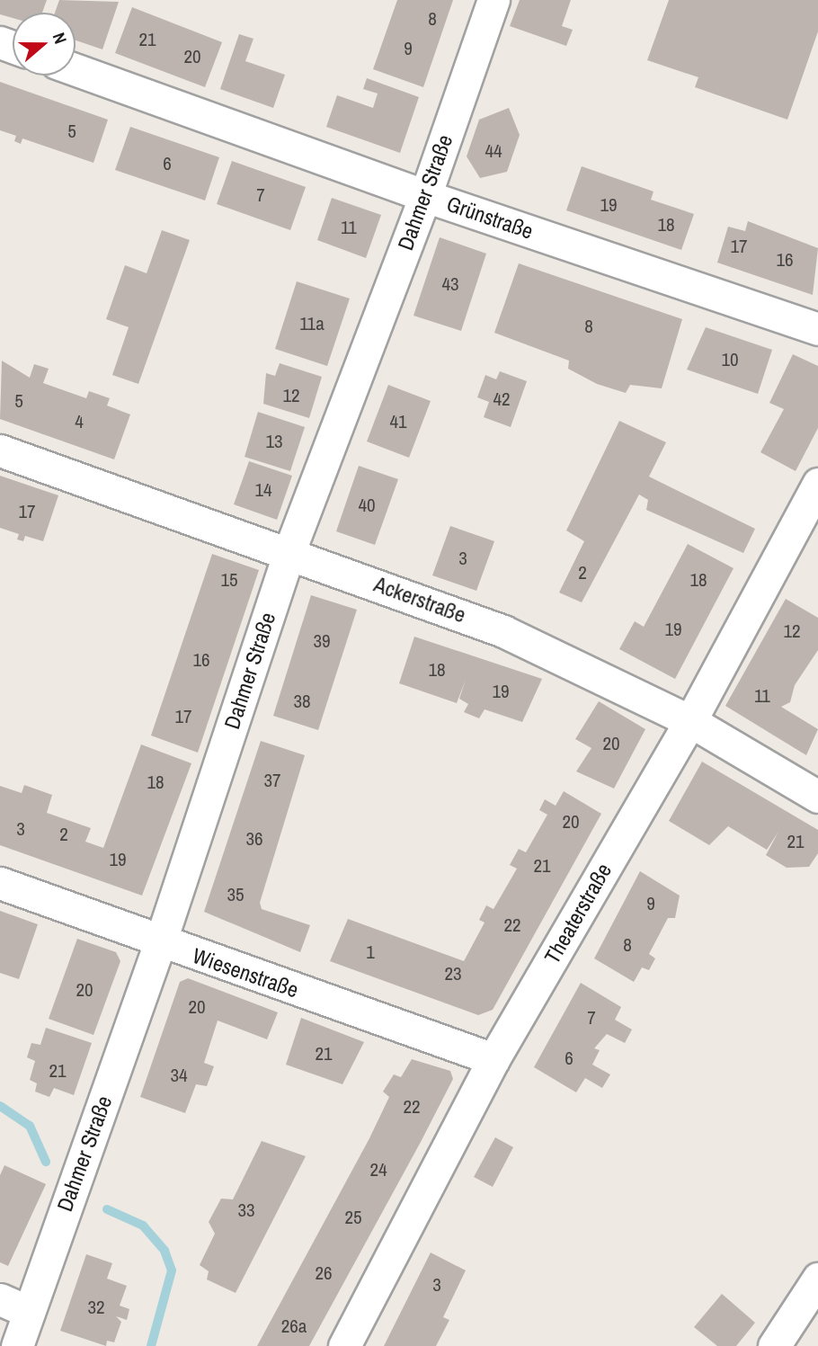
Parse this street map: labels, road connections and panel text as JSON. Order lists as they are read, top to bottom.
{
  "streets": {
    "street": [
      "Dahmer Straße",
      "Grünstraße",
      "Ackerstraße",
      "Theaterstraße",
      "Wiesenstraße"
    ]
  },
  "crossings": [
    ["Dahmer Straße", "Grünstraße"],
    ["Dahmer Straße", "Ackerstraße"],
    ["Dahmer Straße", "Wiesenstraße"],
    ["Ackerstraße", "Theaterstraße"],
    ["Theaterstraße", "Wiesenstraße"]
  ],
  "house_numbers": [
    "8",
    "21",
    "9",
    "20",
    "5",
    "44",
    "6",
    "7",
    "19",
    "18",
    "11",
    "17",
    "16",
    "43",
    "11a",
    "8",
    "10",
    "12",
    "42",
    "5",
    "4",
    "41",
    "13",
    "14",
    "40",
    "17",
    "3",
    "2",
    "15",
    "18",
    "19",
    "12",
    "39",
    "16",
    "18",
    "19",
    "11",
    "38",
    "17",
    "20",
    "37",
    "18",
    "20",
    "3",
    "2",
    "36",
    "21",
    "19",
    "21",
    "35",
    "9",
    "22",
    "8",
    "1",
    "23",
    "20",
    "20",
    "7",
    "21",
    "6",
    "21",
    "34",
    "22",
    "24",
    "33",
    "25",
    "26",
    "3",
    "32",
    "26a"
  ],
  "north": "right"
}
